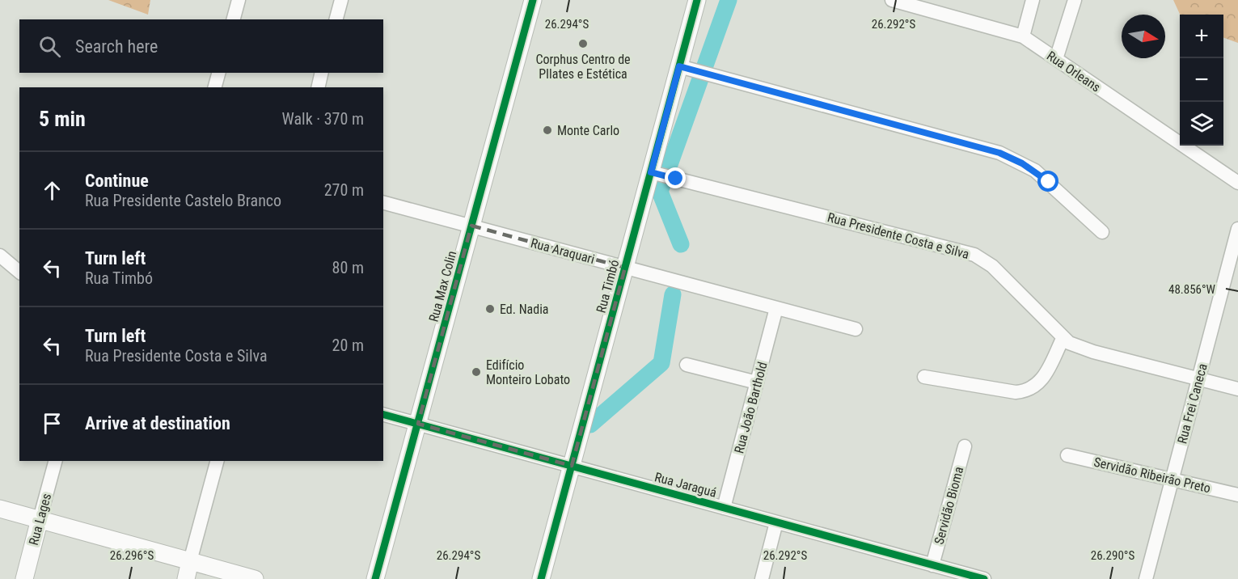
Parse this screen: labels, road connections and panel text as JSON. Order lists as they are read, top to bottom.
{
  "streets": {
    "main road": ["Rua Max Colin", "Rua Timbó", "Rua Lages"],
    "street": [
      "Rua Orleans",
      "Rua Presidente Costa e Silva",
      "Rua Araquari",
      "Rua Frei Caneca",
      "Rua João Barthold",
      "Servidão Ribeirão Preto",
      "Rua Jaraguá",
      "Servidão Bioma"
    ]
  },
  "crossings": [
    ["Rua Presidente Costa e Silva", "Rua Timbó"],
    ["Rua Presidente Costa e Silva", "Rua Frei Caneca"],
    ["Rua Araquari", "Rua Max Colin"],
    ["Rua Araquari", "Rua Timbó"],
    ["Rua Araquari", "Rua João Barthold"],
    ["Rua Max Colin", "Rua Jaraguá"],
    ["Rua Timbó", "Rua Jaraguá"],
    ["Rua Frei Caneca", "Servidão Ribeirão Preto"],
    ["Rua João Barthold", "Rua Jaraguá"],
    ["Rua Jaraguá", "Servidão Bioma"]
  ],
  "places": [
    "Corphus Centro de PIlates e Estética",
    "Monte Carlo",
    "Ed. Nadia",
    "Edifício Monteiro Lobato"
  ],
  "north": "right",
  "page": {
    "map_buttons": ["+", "−"],
    "search": "Search here",
    "heading": ["5 min", "Walk · 370 m"],
    "list": [
      ["Continue", "Rua Presidente Castelo Branco", "270 m"],
      ["Turn left", "Rua Timbó", "80 m"],
      ["Turn left", "Rua Presidente Costa e Silva", "20 m"],
      "Arrive at destination"
    ]
  },
  "coordinates": [
    "26.294°S",
    "26.292°S",
    "48.856°W",
    "26.296°S",
    "26.290°S"
  ]
}
